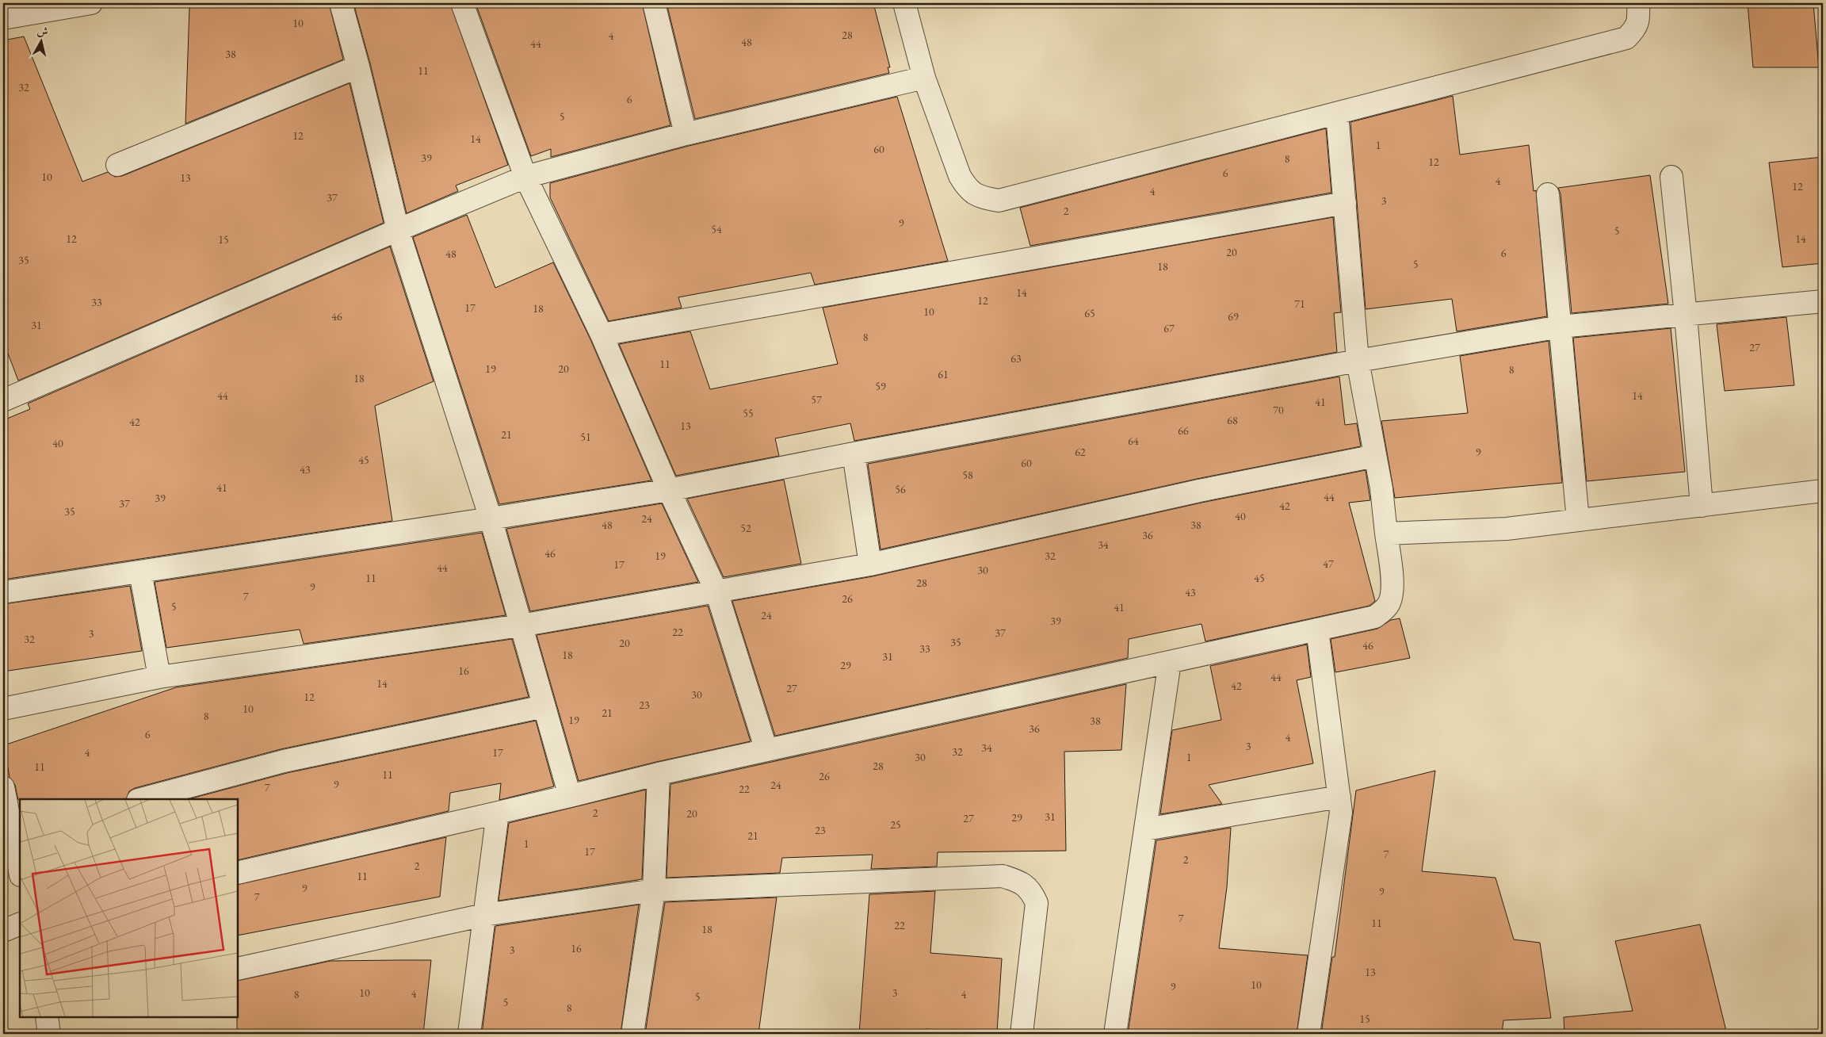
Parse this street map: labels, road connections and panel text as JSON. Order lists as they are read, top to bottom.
{
  "house_numbers": [
    "10",
    "28",
    "4",
    "48",
    "44",
    "38",
    "11",
    "32",
    "6",
    "5",
    "12",
    "14",
    "1",
    "60",
    "39",
    "8",
    "12",
    "6",
    "10",
    "13",
    "4",
    "12",
    "4",
    "37",
    "3",
    "2",
    "9",
    "54",
    "5",
    "12",
    "14",
    "15",
    "20",
    "6",
    "48",
    "35",
    "5",
    "18",
    "14",
    "12",
    "33",
    "71",
    "17",
    "18",
    "10",
    "65",
    "46",
    "69",
    "31",
    "67",
    "8",
    "27",
    "63",
    "11",
    "19",
    "20",
    "8",
    "61",
    "18",
    "59",
    "44",
    "14",
    "57",
    "41",
    "70",
    "55",
    "68",
    "42",
    "13",
    "66",
    "21",
    "51",
    "64",
    "40",
    "62",
    "9",
    "45",
    "60",
    "43",
    "58",
    "41",
    "56",
    "44",
    "39",
    "37",
    "42",
    "35",
    "40",
    "24",
    "48",
    "38",
    "52",
    "36",
    "34",
    "46",
    "19",
    "32",
    "47",
    "17",
    "44",
    "30",
    "11",
    "45",
    "28",
    "9",
    "43",
    "7",
    "26",
    "5",
    "41",
    "24",
    "39",
    "22",
    "37",
    "3",
    "32",
    "35",
    "20",
    "46",
    "33",
    "18",
    "31",
    "29",
    "16",
    "44",
    "14",
    "42",
    "27",
    "30",
    "12",
    "23",
    "10",
    "21",
    "8",
    "19",
    "38",
    "36",
    "6",
    "4",
    "3",
    "34",
    "32",
    "4",
    "17",
    "30",
    "1",
    "28",
    "11",
    "11",
    "26",
    "9",
    "24",
    "7",
    "22",
    "2",
    "20",
    "31",
    "29",
    "27",
    "25",
    "23",
    "21",
    "1",
    "17",
    "7",
    "2",
    "2",
    "11",
    "9",
    "9",
    "7",
    "7",
    "11",
    "22",
    "18",
    "16",
    "3",
    "13",
    "10",
    "9",
    "10",
    "3",
    "4",
    "8",
    "4",
    "5",
    "5",
    "8",
    "15"
  ],
  "north": "top"
}
